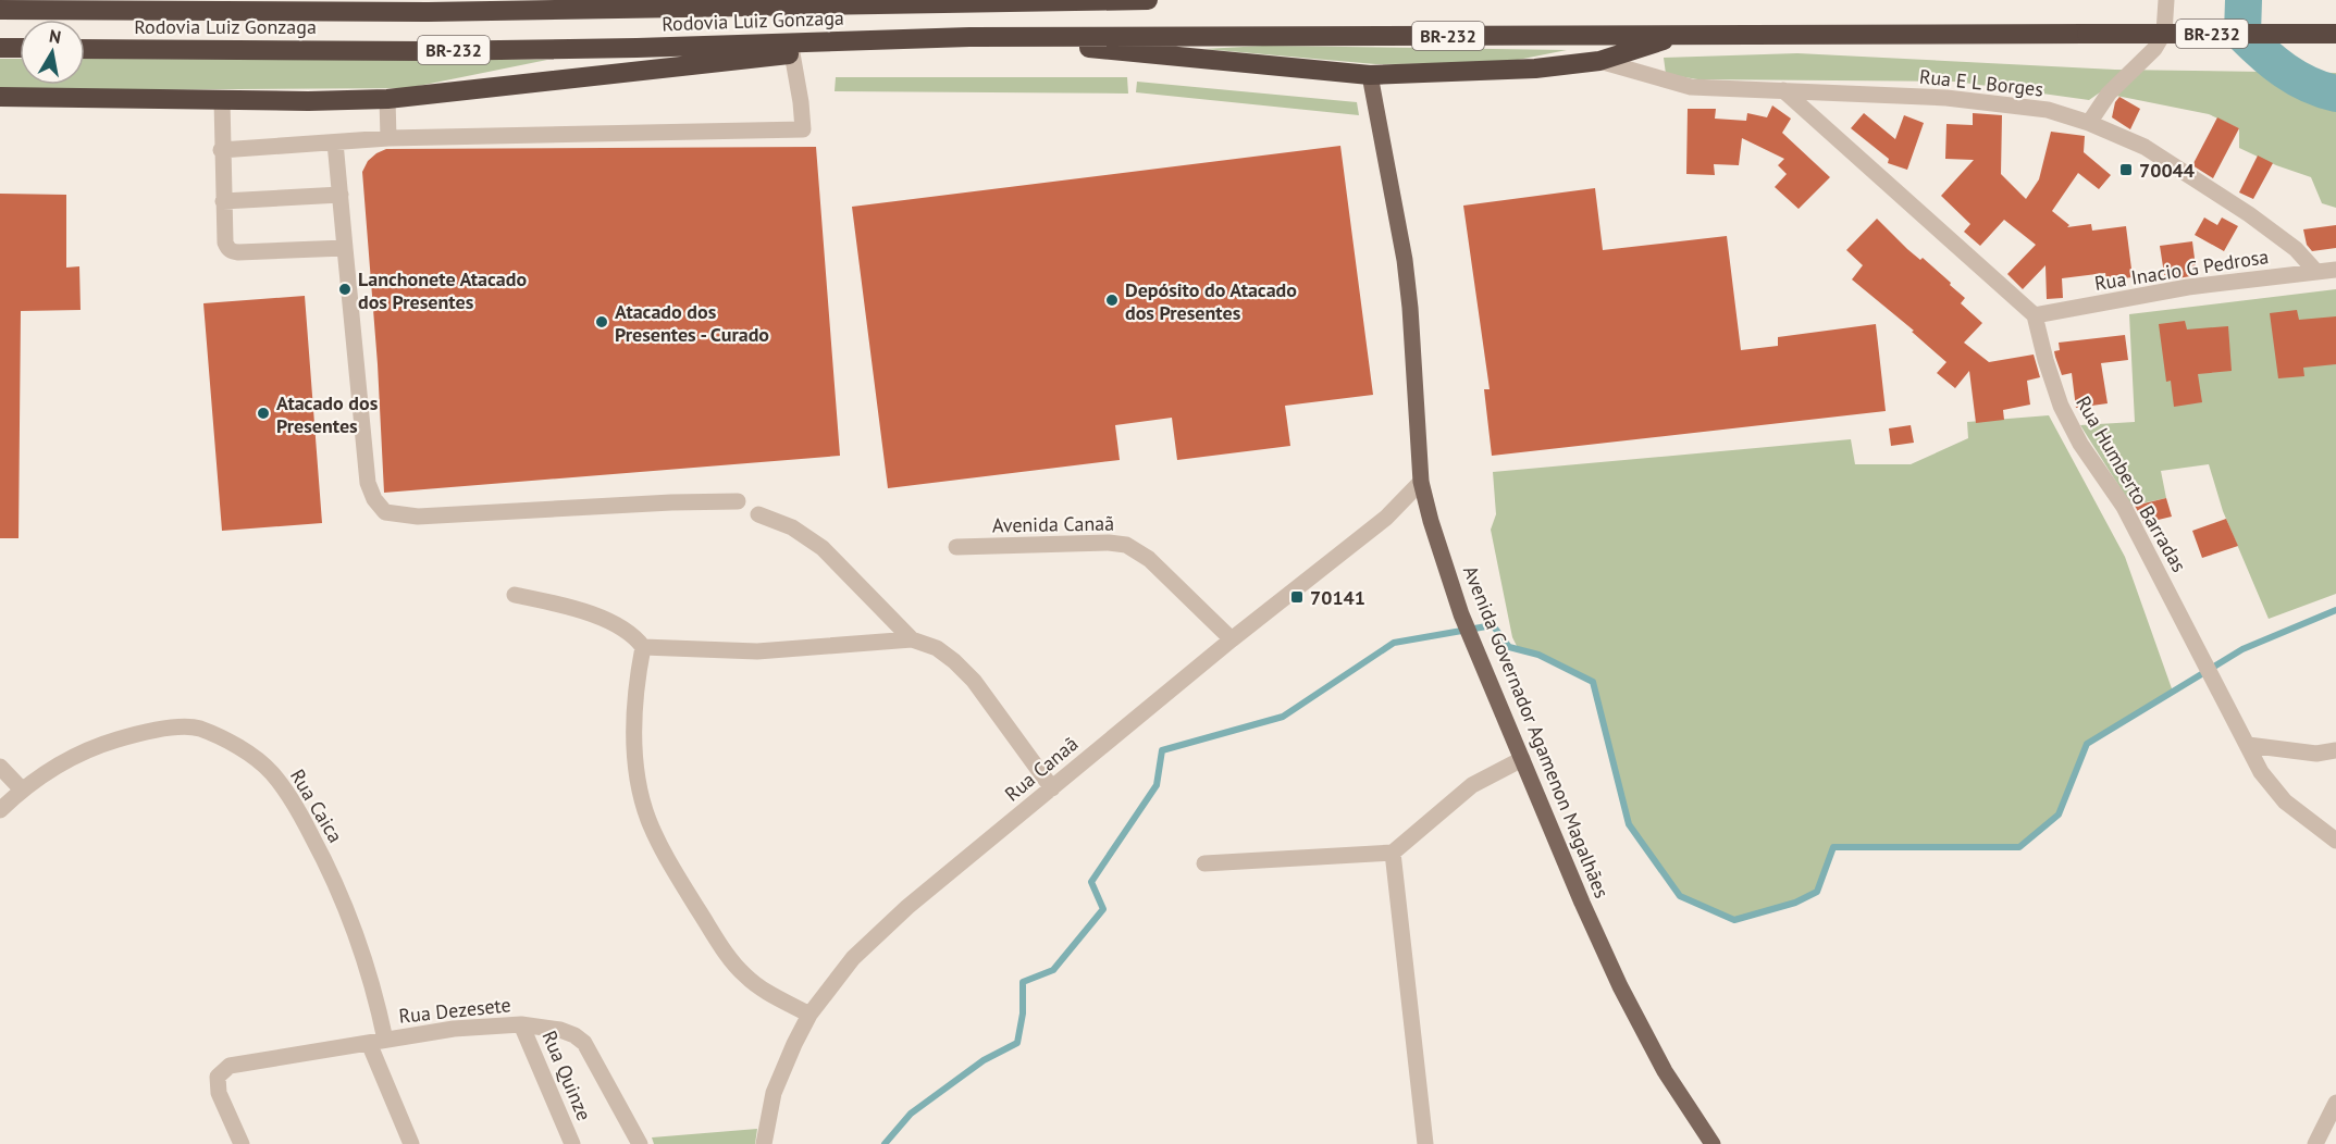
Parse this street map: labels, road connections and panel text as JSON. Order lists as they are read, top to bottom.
{
  "streets": {
    "highway": ["Rodovia Luiz Gonzaga", "BR-232"],
    "main road": ["Avenida Governador Agamenon Magalhães"],
    "street": [
      "Rua E L Borges",
      "Rua Inacio G Pedrosa",
      "Rua Humberto Barradas",
      "Avenida Canaã",
      "Rua Canaã",
      "Rua Caica",
      "Rua Dezesete",
      "Rua Quinze"
    ]
  },
  "crossings": [
    ["Rua E L Borges", "Rua Inacio G Pedrosa"],
    ["Rua Inacio G Pedrosa", "Rua Humberto Barradas"],
    ["Avenida Canaã", "Rua Canaã"],
    ["Avenida Governador Agamenon Magalhães", "Rua Canaã"],
    ["Rua Caica", "Rua Dezesete"],
    ["Rua Dezesete", "Rua Quinze"]
  ],
  "places": {
    "transit": ["70044", "70141"],
    "other": [
      "Lanchonete Atacado dos Presentes",
      "Depósito do Atacado dos Presentes",
      "Atacado dos Presentes - Curado",
      "Atacado dos Presentes"
    ]
  },
  "north": "top"
}
